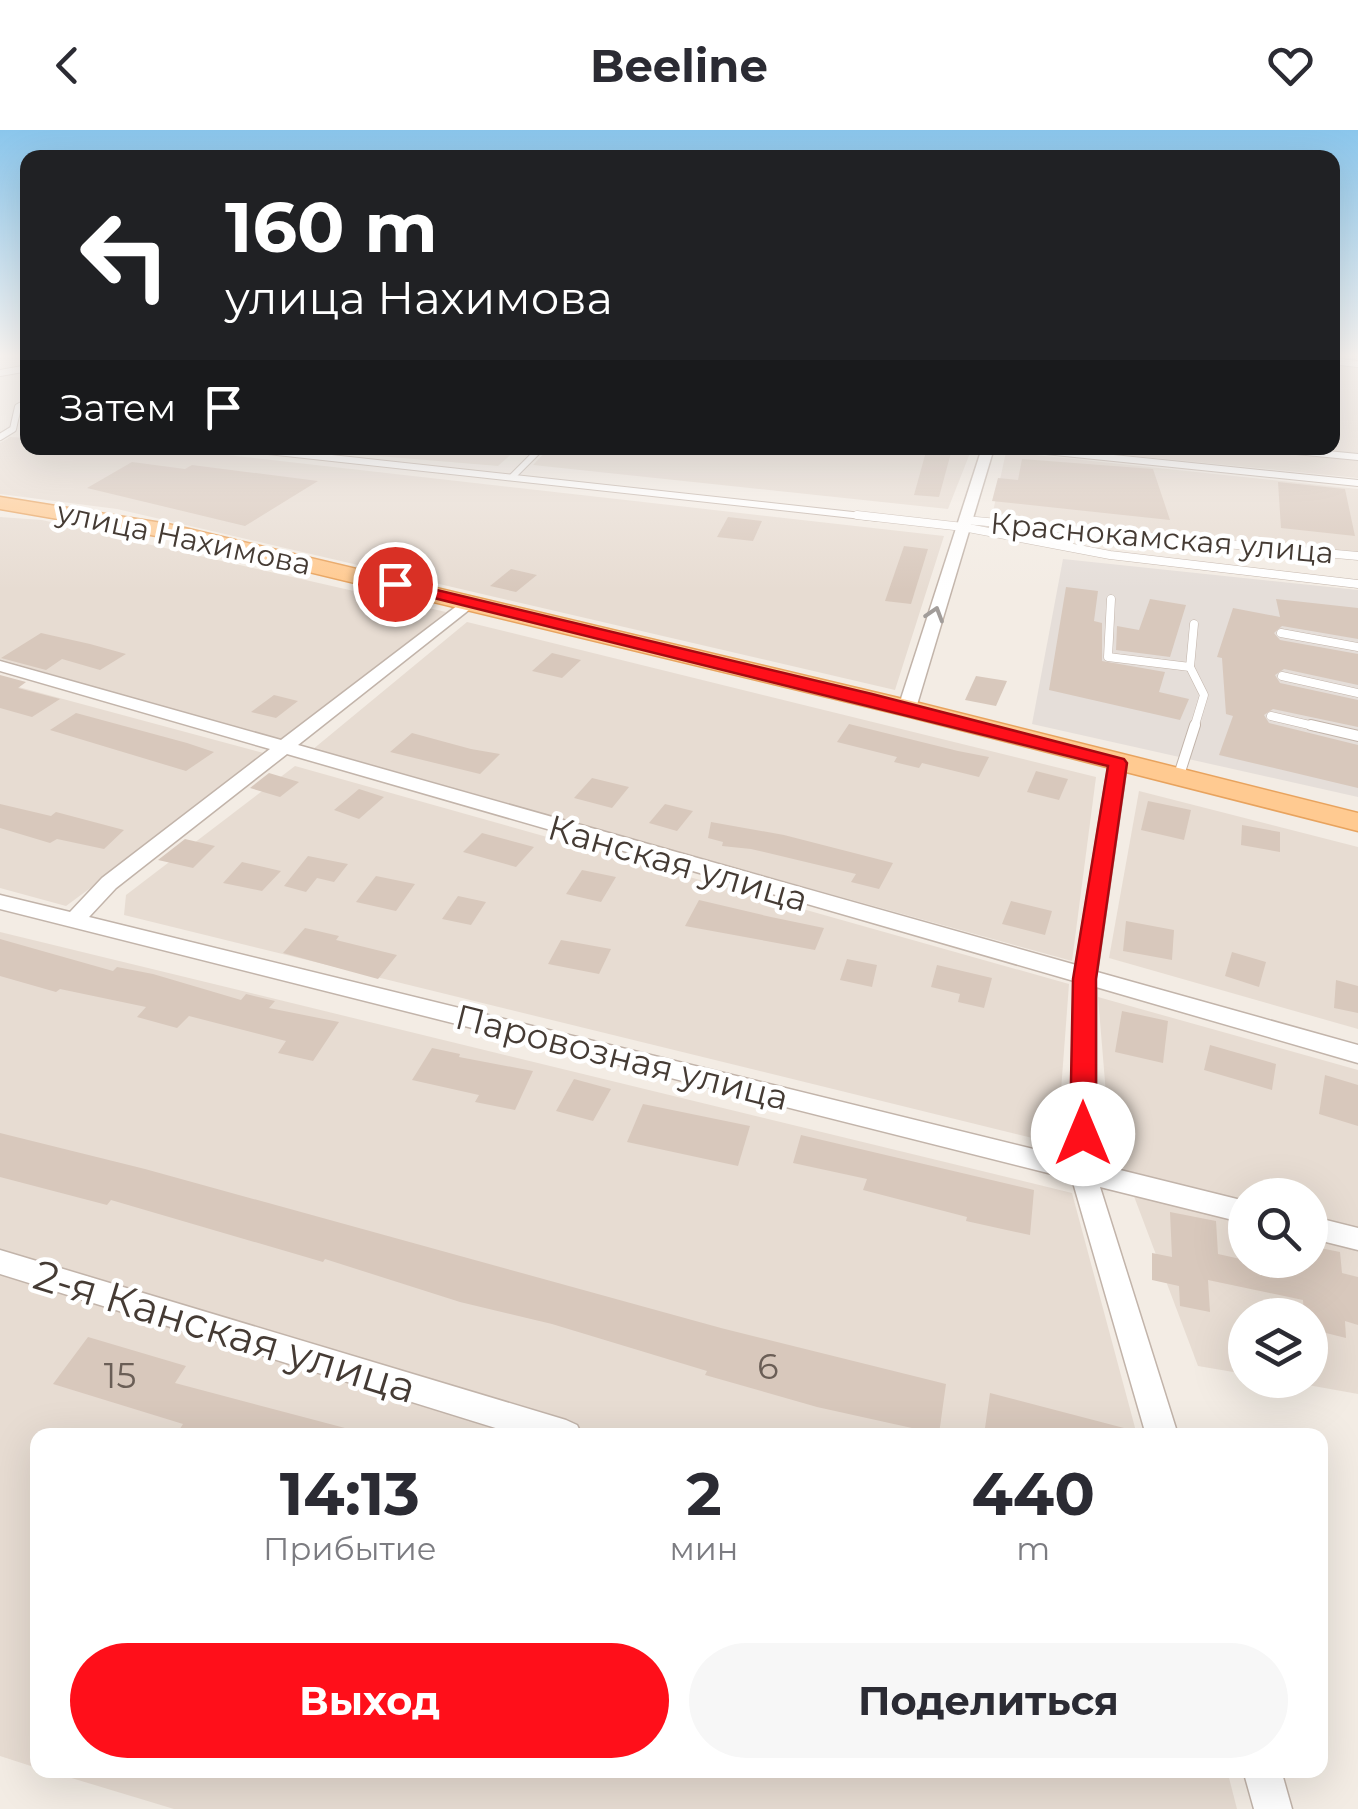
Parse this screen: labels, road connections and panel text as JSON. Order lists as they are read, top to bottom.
{
  "streets": {
    "main road": ["улица Нахимова"],
    "street": ["Канская улица", "Паровозная улица", "2-я Канская улица"],
    "lane": ["Краснокамская улица"]
  },
  "house_numbers": ["6", "15"],
  "page": {
    "header": "Beeline",
    "turn": ["160 m", "улица Нахимова"],
    "then": "Затем",
    "eta": [
      "14:13",
      "Прибытие",
      "2",
      "мин",
      "440",
      "m"
    ],
    "buttons": ["Выход", "Поделиться"]
  }
}
